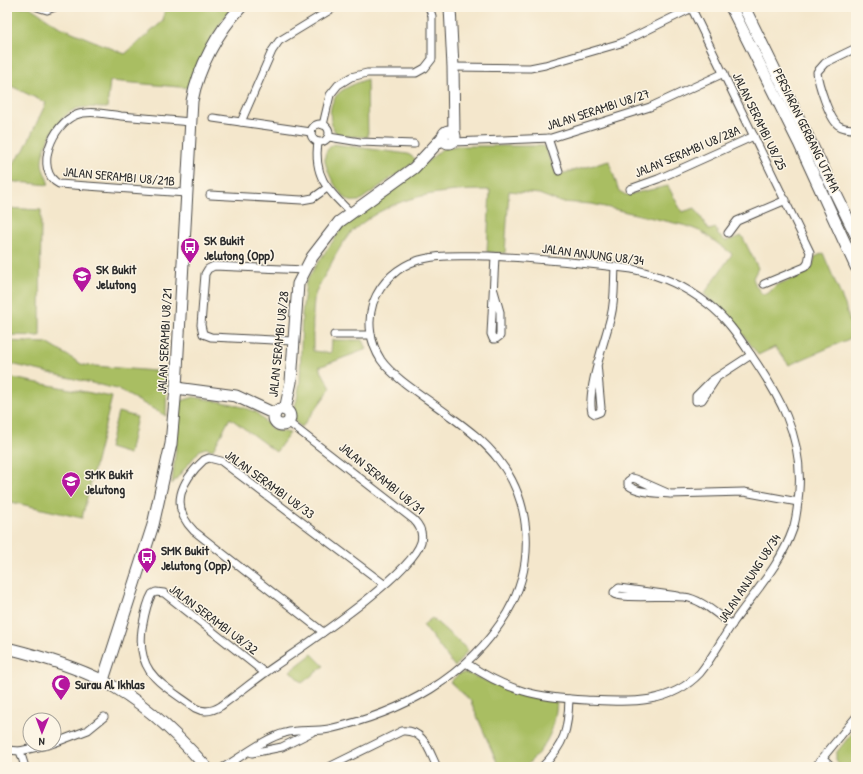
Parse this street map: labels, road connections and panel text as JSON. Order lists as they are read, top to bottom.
{
  "streets": {
    "street": [
      "JALAN SERAMBI U8/27",
      "JALAN SERAMBI U8/25",
      "PERSIARAN GERBANG UTAMA",
      "JALAN SERAMBI U8/28A",
      "JALAN SERAMBI U8/21B",
      "JALAN ANJUNG U8/34",
      "JALAN SERAMBI U8/21",
      "JALAN SERAMBI U8/28",
      "JALAN SERAMBI U8/31",
      "JALAN SERAMBI U8/33",
      "JALAN SERAMBI U8/32"
    ]
  },
  "crossings": [
    ["JALAN SERAMBI U8/27", "JALAN SERAMBI U8/25"],
    ["JALAN SERAMBI U8/27", "JALAN SERAMBI U8/28"],
    ["JALAN SERAMBI U8/25", "JALAN SERAMBI U8/28A"],
    ["JALAN SERAMBI U8/21B", "JALAN SERAMBI U8/21"],
    ["JALAN SERAMBI U8/31", "JALAN SERAMBI U8/33"],
    ["JALAN SERAMBI U8/31", "JALAN SERAMBI U8/32"],
    ["JALAN SERAMBI U8/33", "JALAN SERAMBI U8/32"]
  ],
  "places": {
    "bus stop": ["SK Bukit Jelutong (Opp)", "SMK Bukit Jelutong (Opp)"],
    "school or university": ["SK Bukit Jelutong", "SMK Bukit Jelutong"],
    "mosque": ["Surau Al Ikhlas"]
  },
  "north": "bottom"
}
